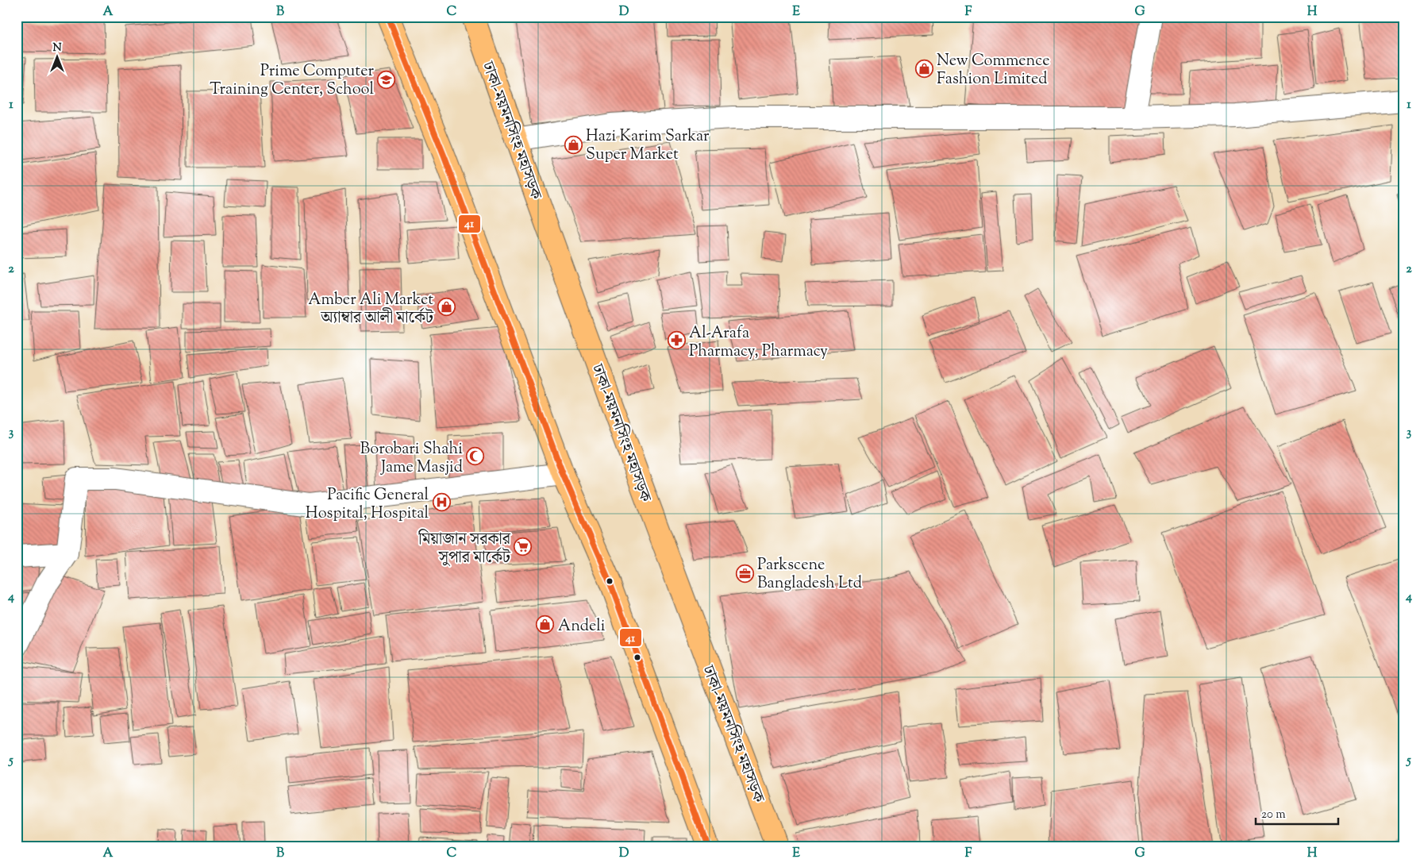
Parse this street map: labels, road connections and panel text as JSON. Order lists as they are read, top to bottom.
{
  "streets": {
    "highway": ["ঢাকা-ময়মনসিংহ মহাসড়ক"]
  },
  "places": {
    "shop": [
      "New Commence Fashion Limited",
      "Hazi Karim Sarkar Super Market",
      "Amber Ali Market অ্যাম্বার আলী মার্কেট",
      "Andeli"
    ],
    "school or university": ["Prime Computer Training Center, School"],
    "pharmacy": ["Al-Arafa Pharmacy, Pharmacy"],
    "mosque": ["Borobari Shahi Jame Masjid"],
    "hospital": ["Pacific General Hospital, Hospital"],
    "supermarket": ["মিয়াজান সরকার সুপার মার্কেট"],
    "office": ["Parkscene Bangladesh Ltd"]
  },
  "lines": ["transit line 41"],
  "scale_bar": "20 m",
  "north": "top",
  "grid": {
    "columns": [
      "A",
      "B",
      "C",
      "D",
      "E",
      "F",
      "G",
      "H"
    ],
    "rows": [
      "1",
      "2",
      "3",
      "4",
      "5"
    ]
  }
}
